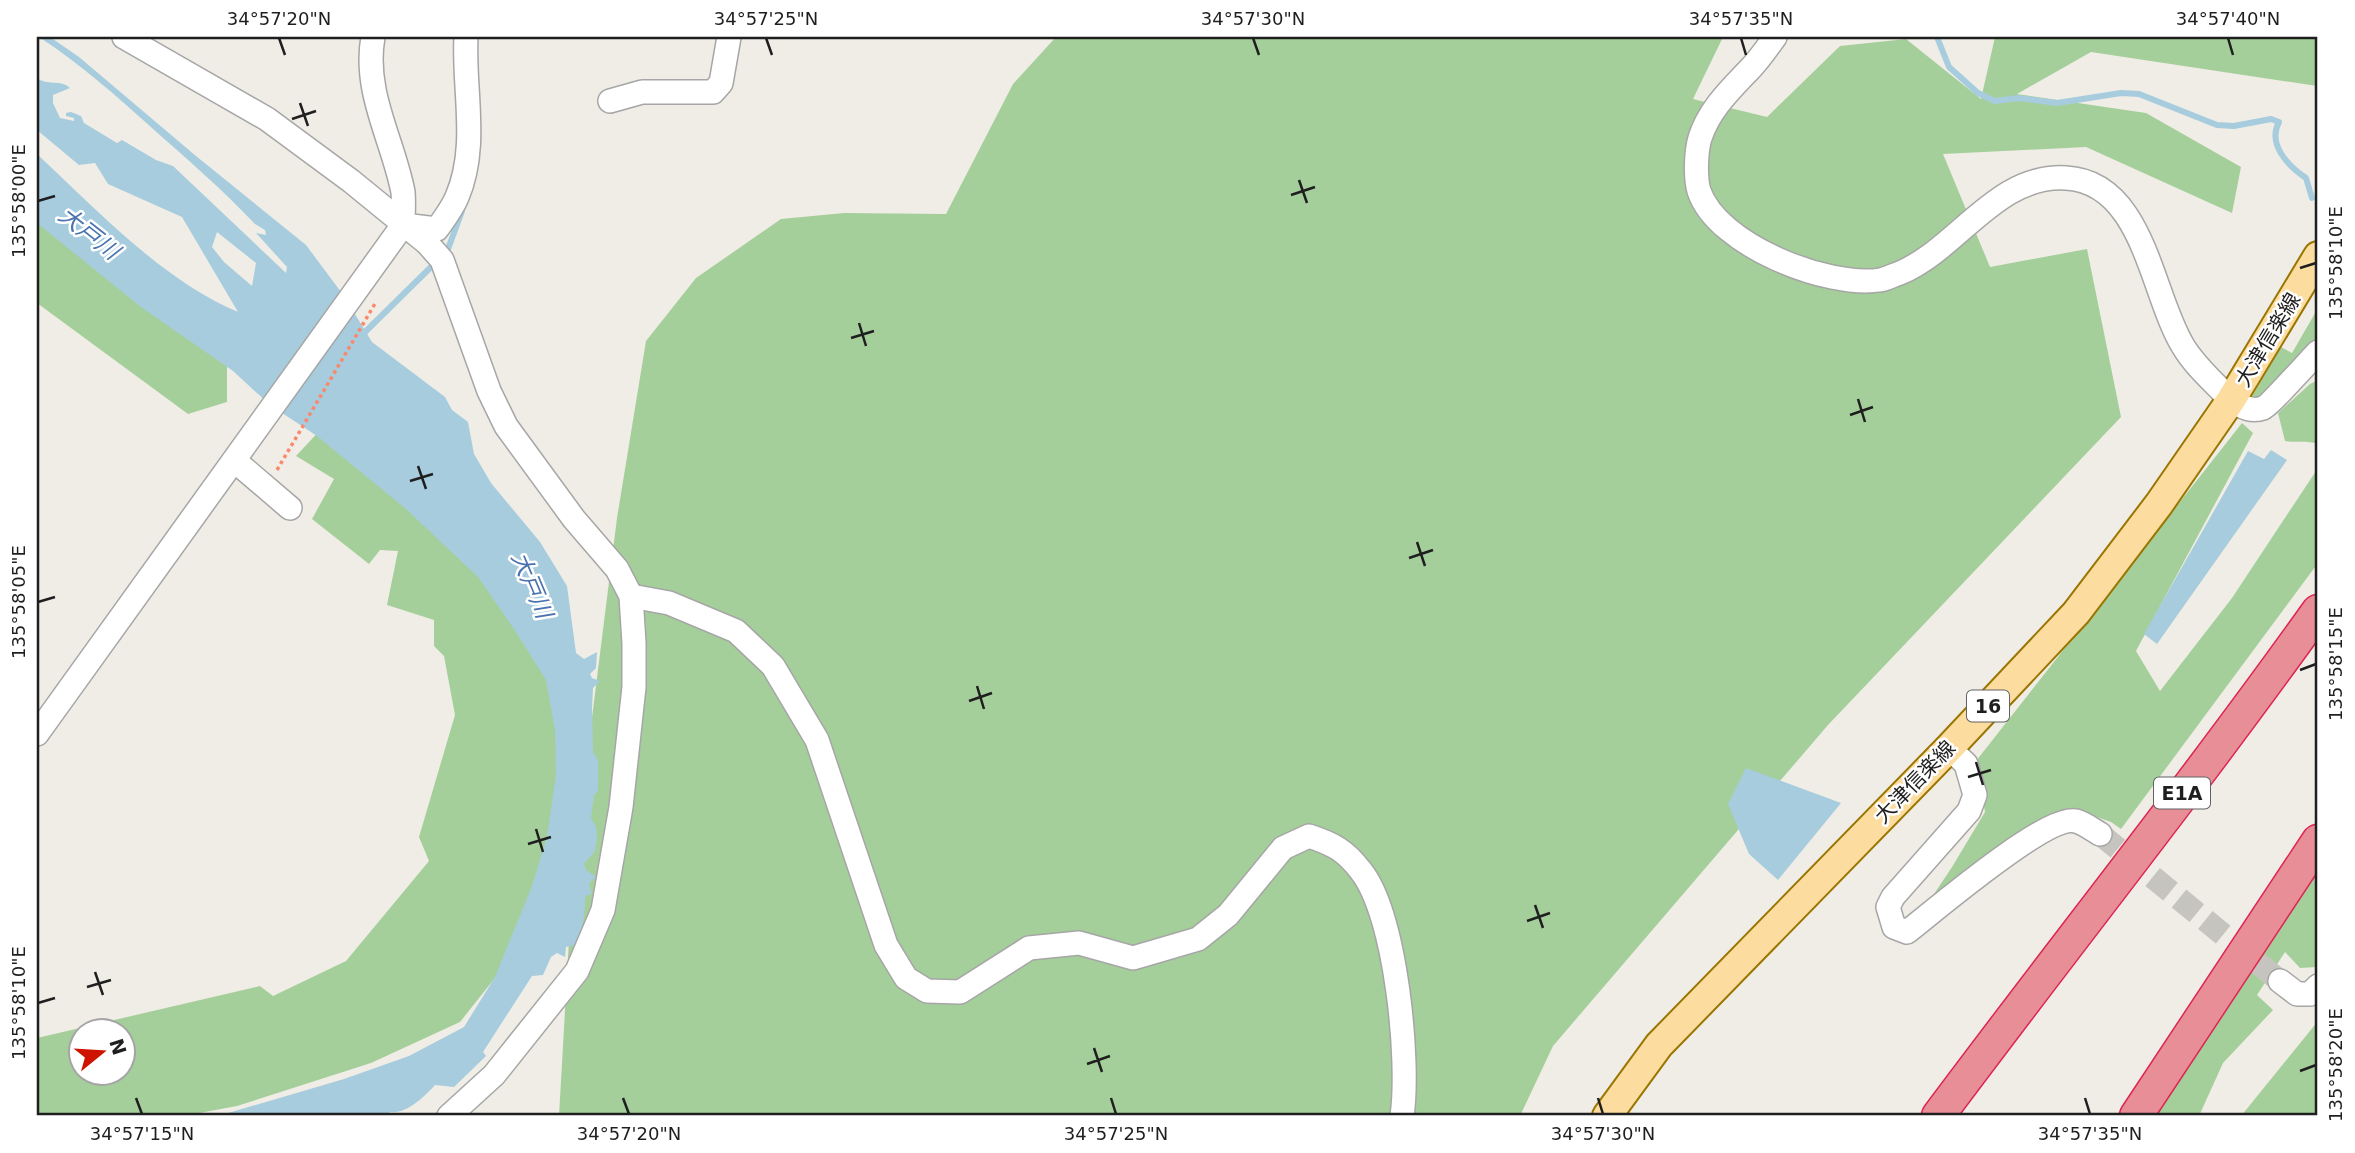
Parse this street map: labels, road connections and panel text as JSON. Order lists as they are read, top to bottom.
{
  "streets": {
    "highway": ["E1A"],
    "main road": ["大津信楽線", "16"]
  },
  "water": ["大戸川"],
  "north": "right",
  "coordinates": [
    "34°57'20\"N",
    "34°57'25\"N",
    "34°57'30\"N",
    "34°57'35\"N",
    "34°57'40\"N",
    "135°58'00\"E",
    "135°58'10\"E",
    "135°58'05\"E",
    "135°58'15\"E",
    "135°58'20\"E",
    "34°57'15\"N"
  ]
}
